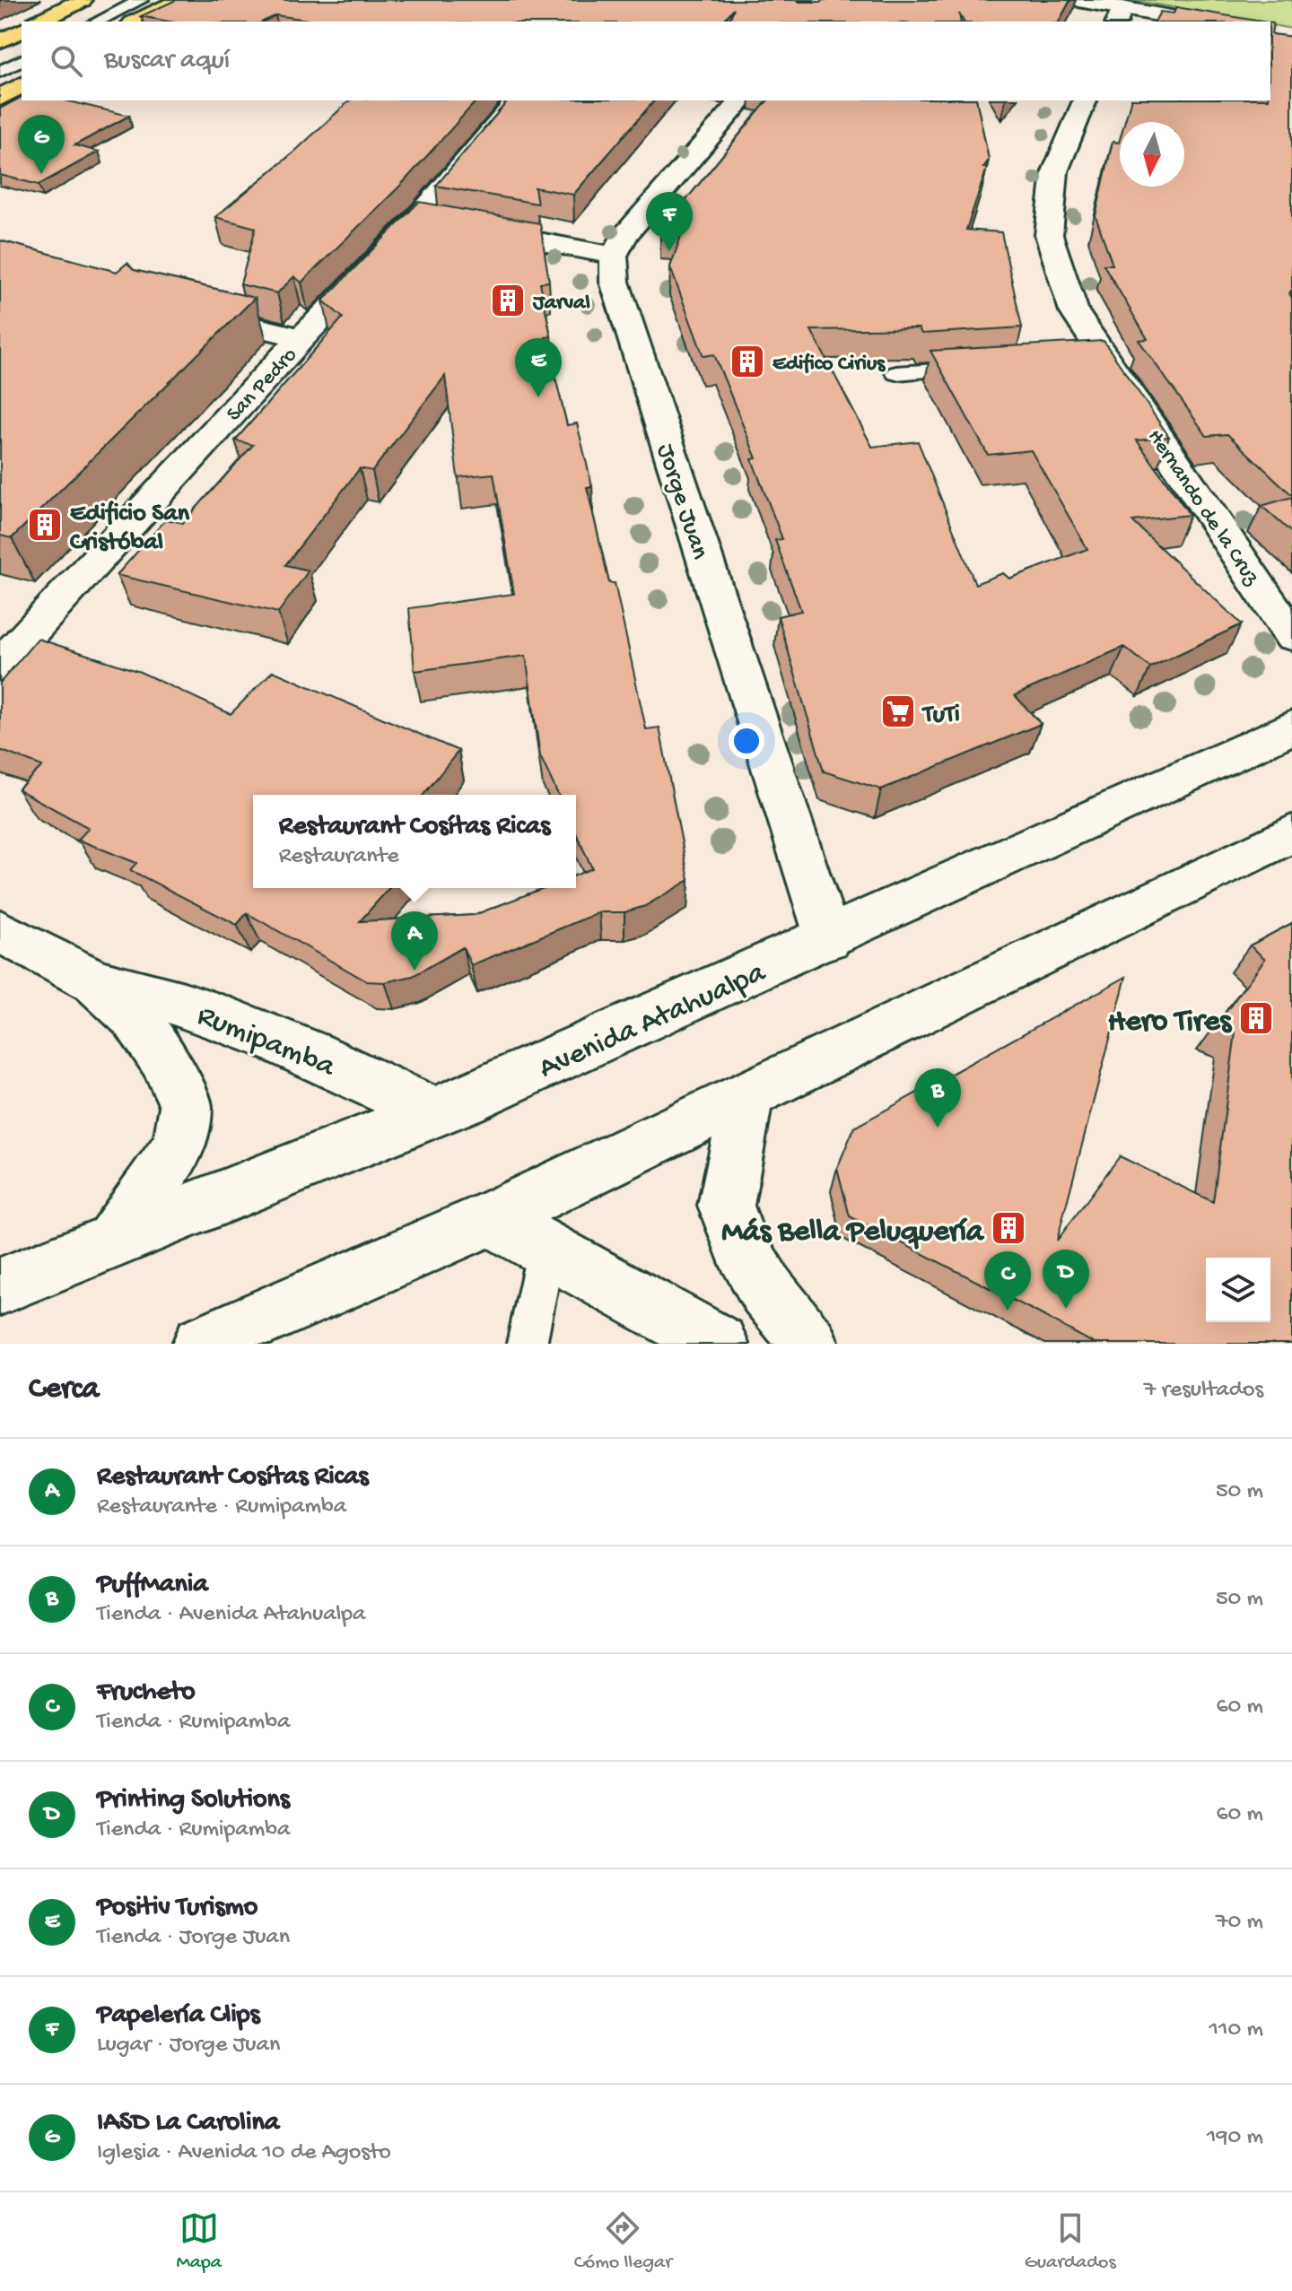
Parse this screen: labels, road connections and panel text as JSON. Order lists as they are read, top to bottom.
{
  "streets": {
    "street": [
      "San Pedro",
      "Jorge Juan",
      "Hernando de la Cruz",
      "Avenida Atahualpa",
      "Rumipamba"
    ]
  },
  "crossings": [
    ["Jorge Juan", "Avenida Atahualpa"],
    ["Avenida Atahualpa", "Rumipamba"]
  ],
  "places": {
    "building": [
      "Jarval",
      "Edifico Cirius",
      "Edificio San Cristóbal",
      "Hero Tires",
      "Más Bella Peluquería"
    ],
    "supermarket": ["TuTi"]
  },
  "north": "bottom",
  "page": {
    "search": "Buscar aquí",
    "pins": [
      "G",
      "F",
      "E",
      "A",
      "B",
      "D",
      "C"
    ],
    "popup": ["Restaurant Cosítas Ricas", "Restaurante"],
    "heading": ["Cerca", "7 resultados"],
    "list": [
      {
        "mark": "A",
        "name": "Restaurant Cosítas Ricas",
        "note": "Restaurante · Rumipamba",
        "value": "50 m"
      },
      {
        "mark": "B",
        "name": "PuffMania",
        "note": "Tienda · Avenida Atahualpa",
        "value": "50 m"
      },
      {
        "mark": "C",
        "name": "Frucheto",
        "note": "Tienda · Rumipamba",
        "value": "60 m"
      },
      {
        "mark": "D",
        "name": "Printing Solutions",
        "note": "Tienda · Rumipamba",
        "value": "60 m"
      },
      {
        "mark": "E",
        "name": "Positiv Turismo",
        "note": "Tienda · Jorge Juan",
        "value": "70 m"
      },
      {
        "mark": "F",
        "name": "Papelería Clips",
        "note": "Lugar · Jorge Juan",
        "value": "110 m"
      },
      {
        "mark": "G",
        "name": "IASD La Carolina",
        "note": "Iglesia · Avenida 10 de Agosto",
        "value": "190 m"
      }
    ],
    "nav": ["Mapa", "Cómo llegar", "Guardados"]
  }
}
